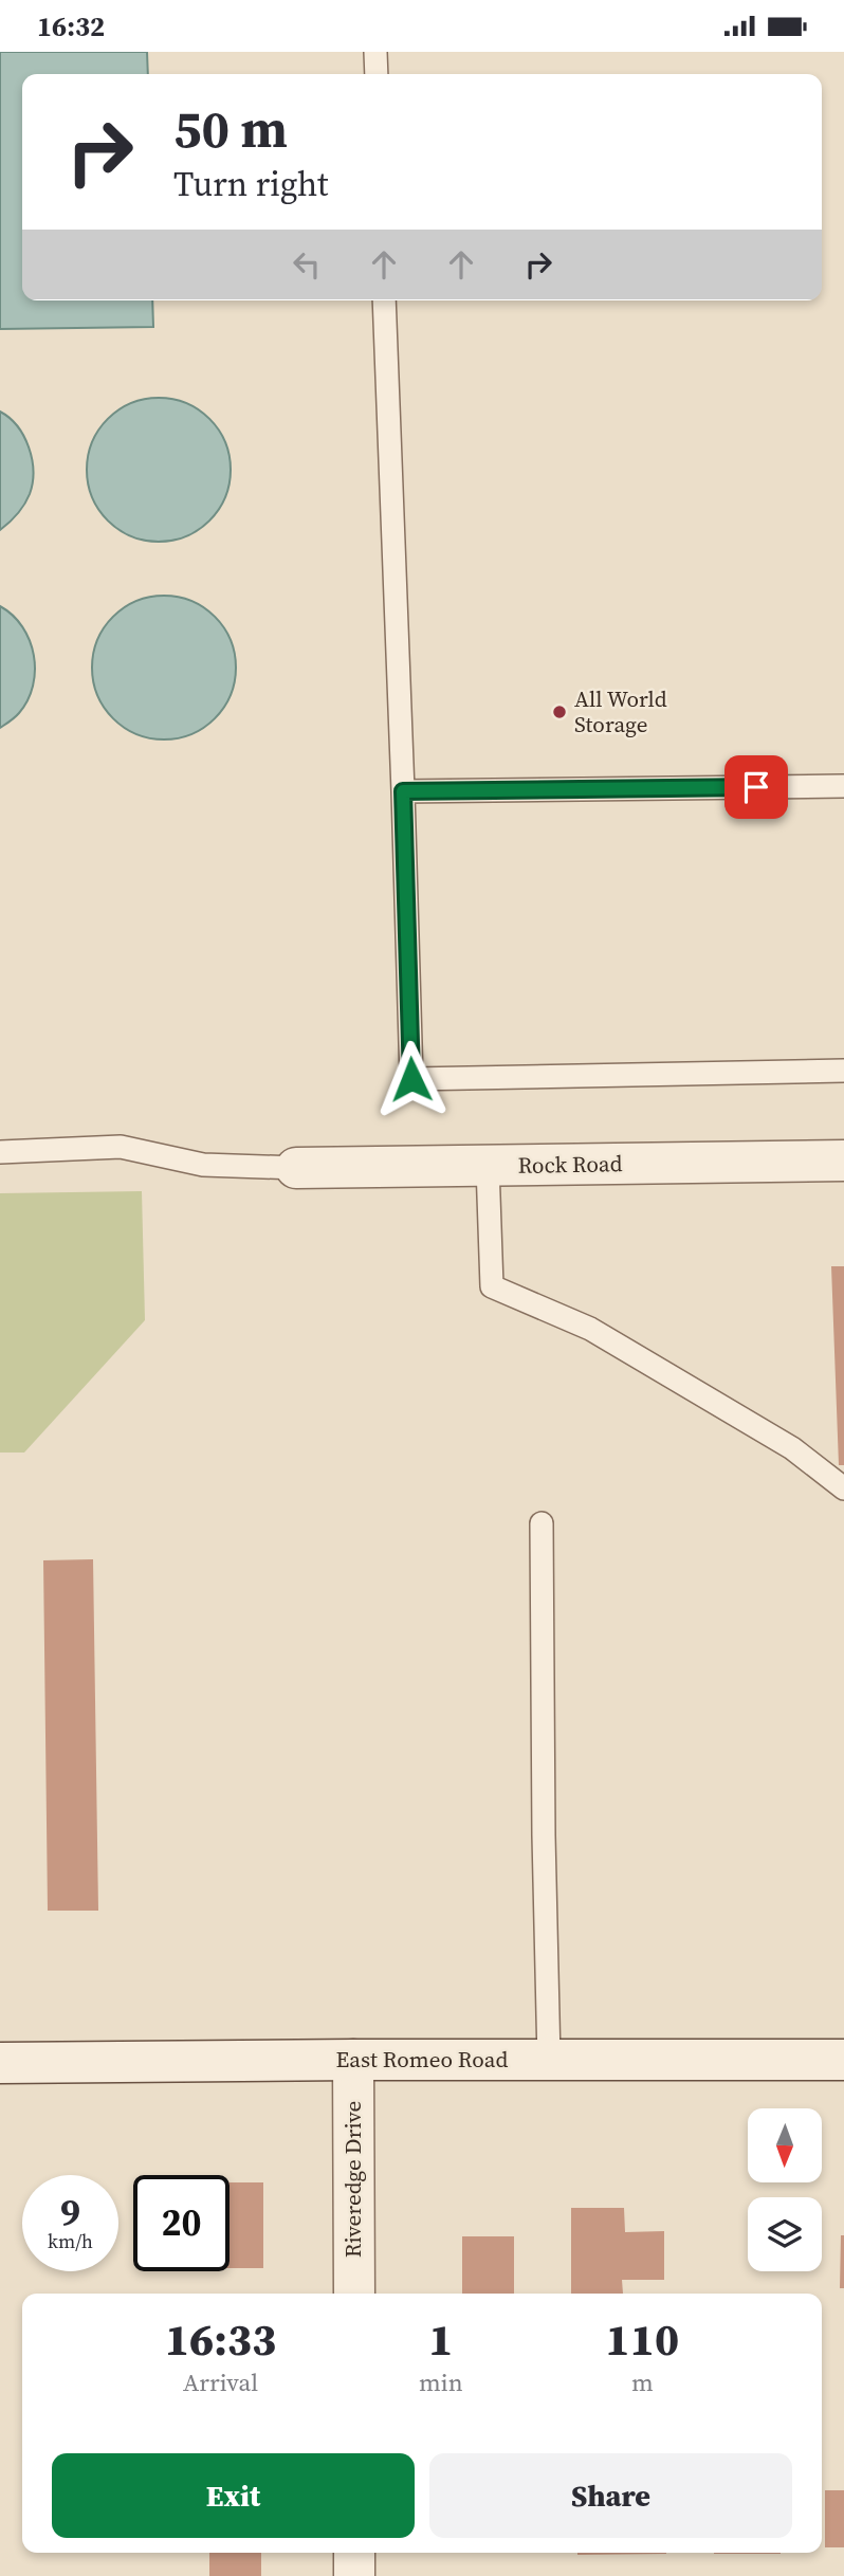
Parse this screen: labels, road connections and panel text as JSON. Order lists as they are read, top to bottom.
{
  "streets": {
    "main road": ["Rock Road", "East Romeo Road", "Riveredge Drive"]
  },
  "crossings": [
    ["East Romeo Road", "Riveredge Drive"]
  ],
  "places": ["All World Storage"],
  "north": "bottom",
  "page": {
    "status": "16:32",
    "turn": ["50 m", "Turn right"],
    "speed": "9 km/h",
    "limit": "20",
    "eta": [
      "16:33",
      "Arrival",
      "1",
      "min",
      "110",
      "m"
    ],
    "buttons": ["Exit", "Share"]
  }
}
